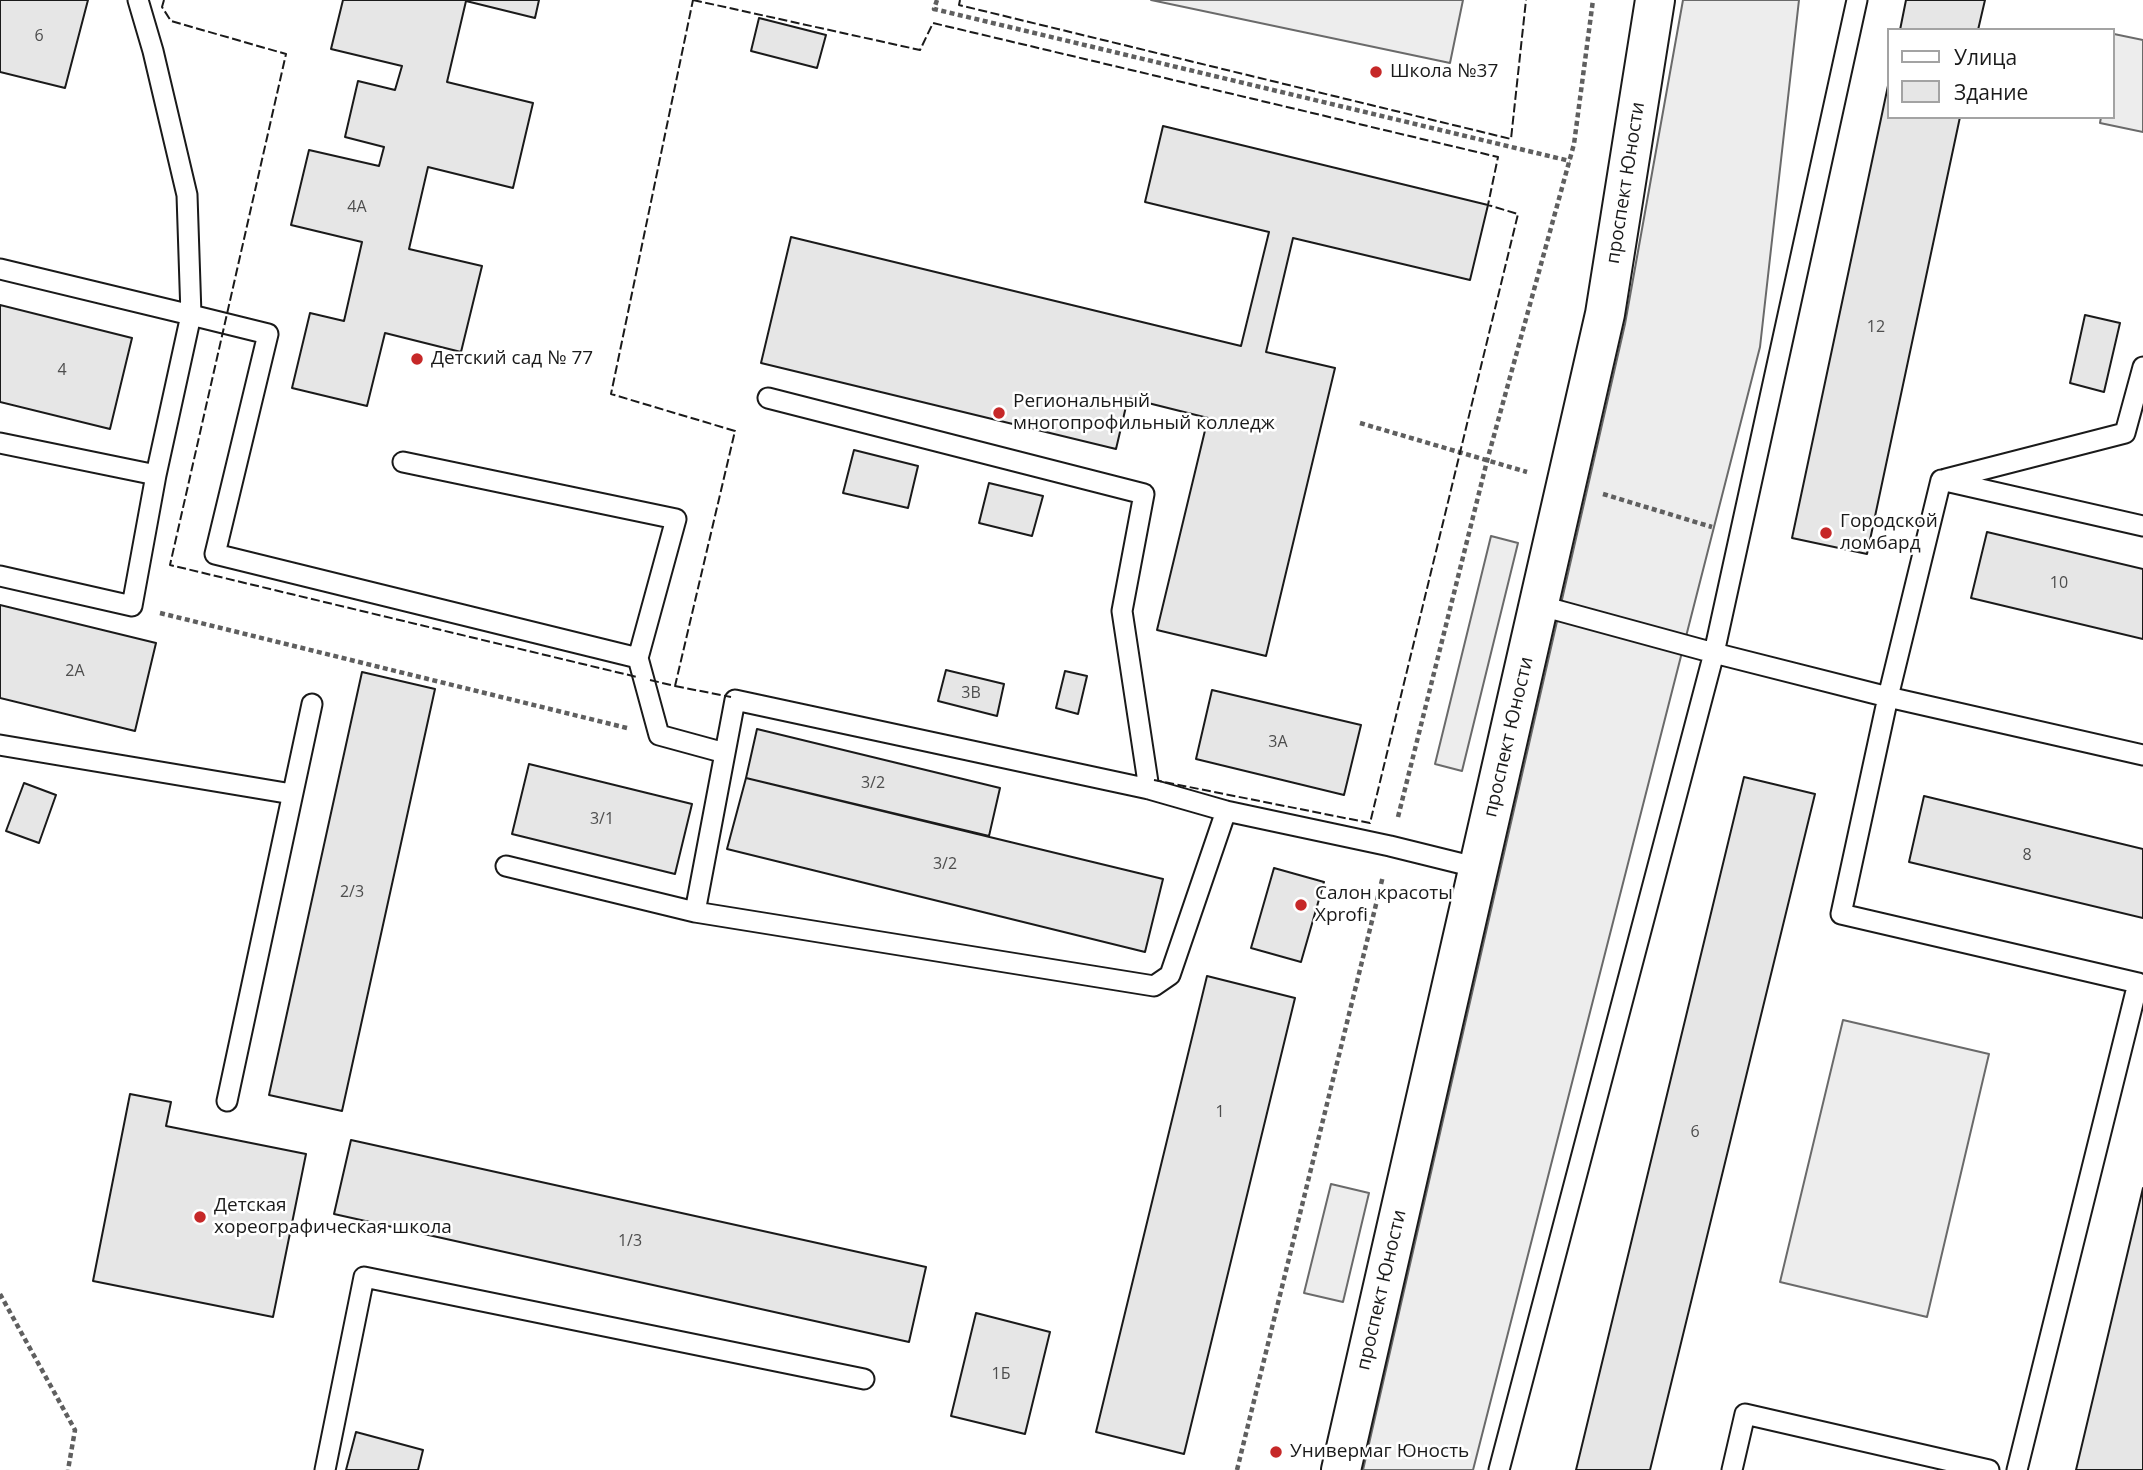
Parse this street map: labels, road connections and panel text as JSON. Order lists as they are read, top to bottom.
{
  "streets": {
    "main road": ["проспект Юности"]
  },
  "places": [
    "Школа №37",
    "Детский сад № 77",
    "Региональный многопрофильный колледж",
    "Городской ломбард",
    "Салон красоты Xprofi",
    "Детская хореографическая школа",
    "Универмаг Юность"
  ],
  "house_numbers": [
    "6",
    "4А",
    "12",
    "4",
    "10",
    "2А",
    "3В",
    "3А",
    "3/2",
    "3/1",
    "8",
    "3/2",
    "2/3",
    "1",
    "6",
    "1/3",
    "1Б"
  ],
  "legend": ["Улица", "Здание"]
}
